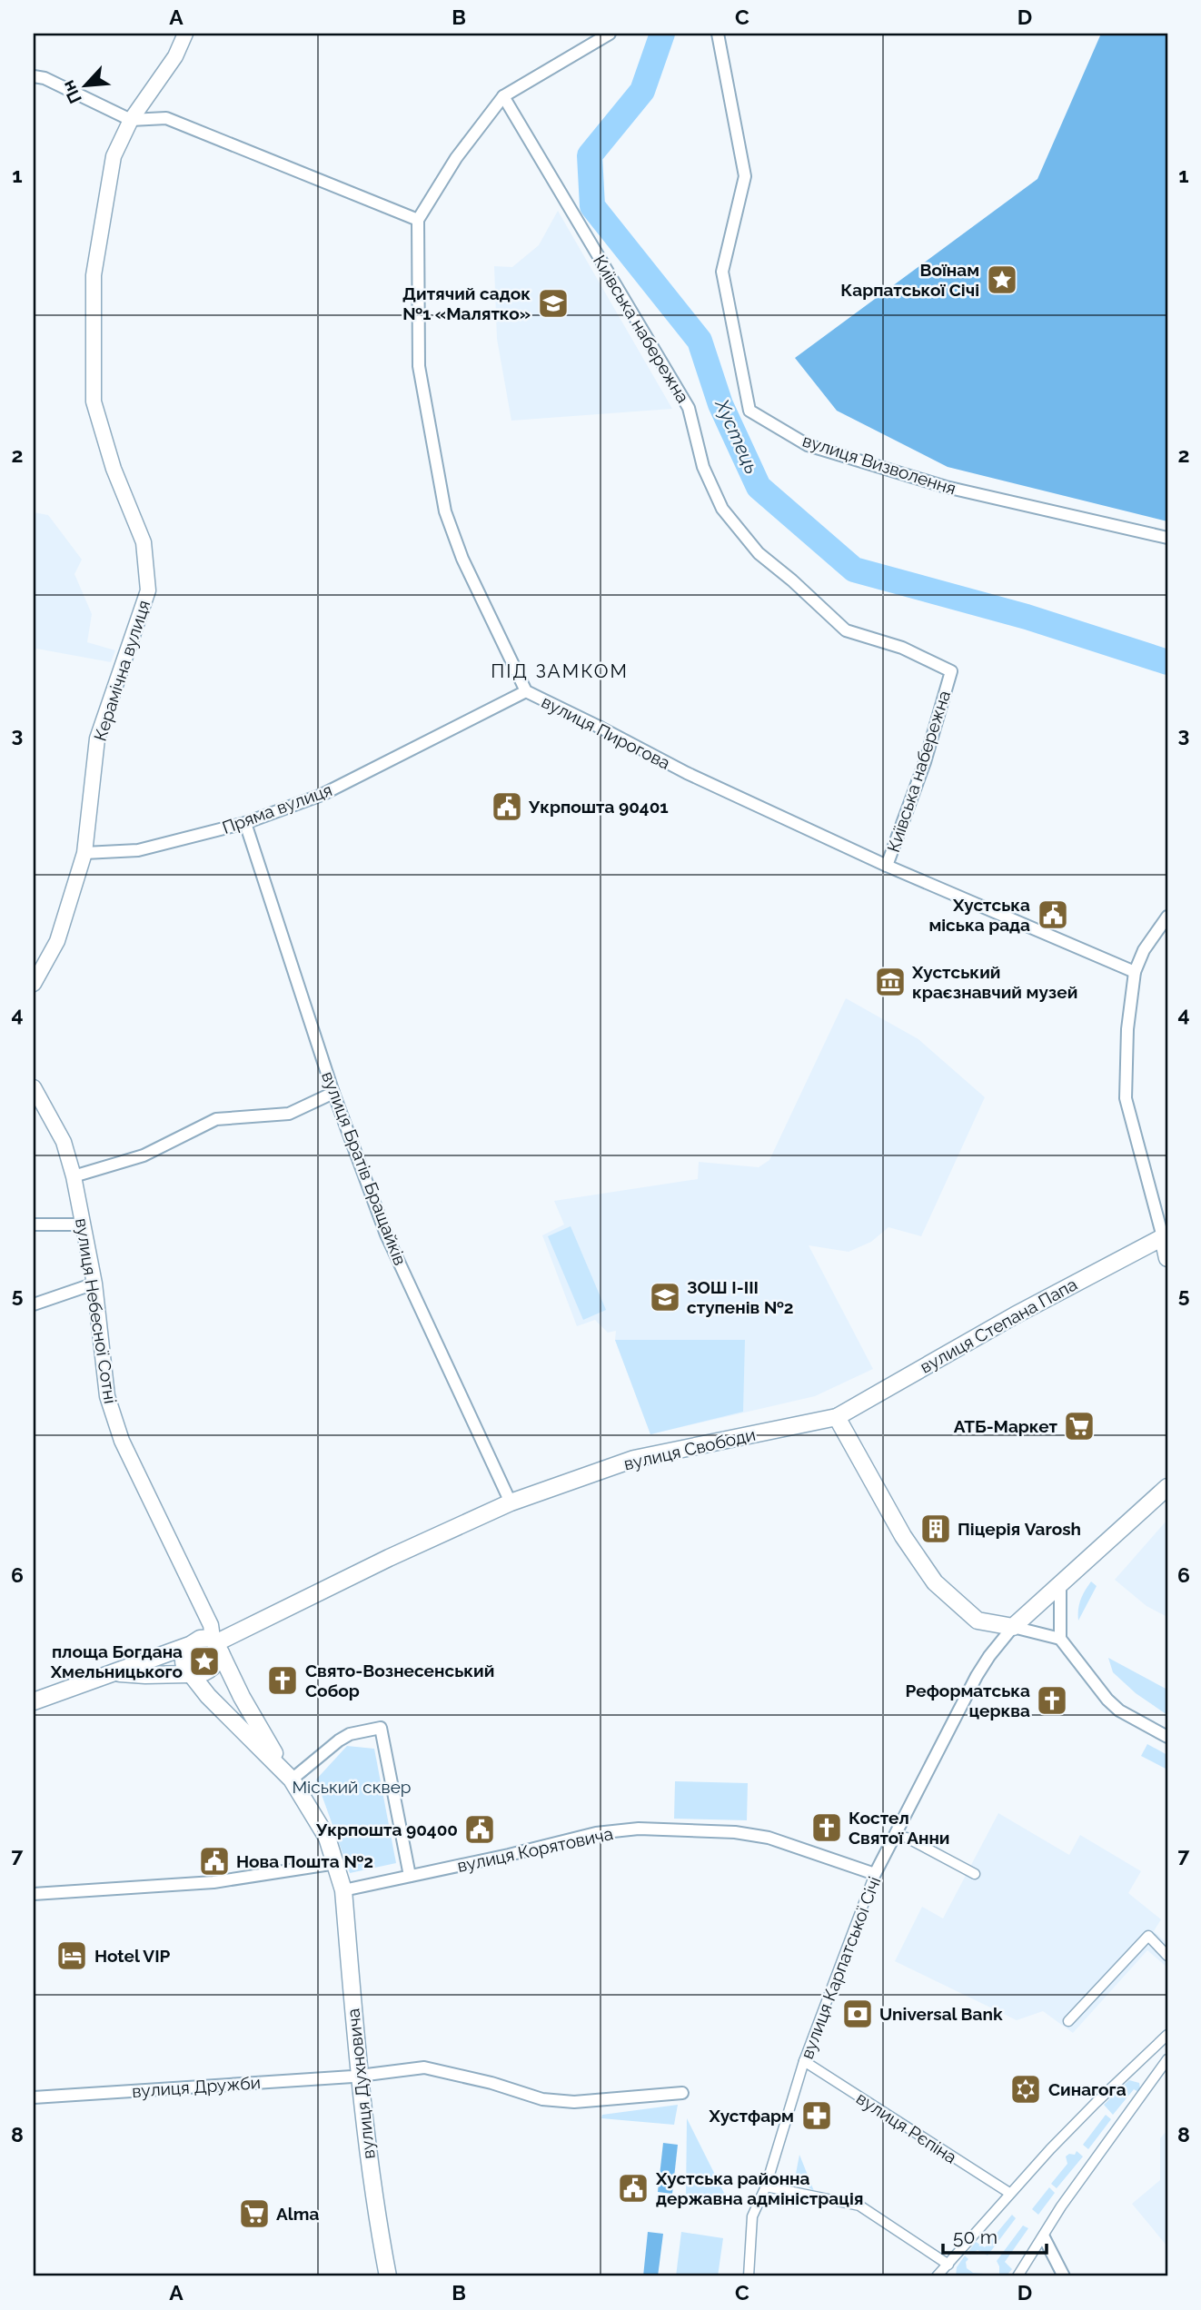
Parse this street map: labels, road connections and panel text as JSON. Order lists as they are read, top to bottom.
{
  "streets": {
    "main road": [
      "вулиця Степана Папа",
      "вулиця Свободи",
      "вулиця Карпатської Січі",
      "вулиця Духновича"
    ],
    "street": [
      "Київська набережна",
      "вулиця Визволення",
      "Керамічна вулиця",
      "вулиця Пирогова",
      "Пряма вулиця",
      "вулиця Братів Бращайків",
      "вулиця Небесної Сотні",
      "вулиця Корятовича",
      "вулиця Дружби",
      "вулиця Рєпіна"
    ]
  },
  "crossings": [
    ["Київська набережна", "вулиця Пирогова"],
    ["Керамічна вулиця", "Пряма вулиця"],
    ["вулиця Пирогова", "Пряма вулиця"],
    ["Пряма вулиця", "вулиця Братів Бращайків"],
    ["вулиця Братів Бращайків", "вулиця Свободи"],
    ["вулиця Небесної Сотні", "вулиця Свободи"],
    ["вулиця Степана Папа", "вулиця Свободи"],
    ["вулиця Корятовича", "вулиця Карпатської Січі"],
    ["вулиця Корятовича", "вулиця Духновича"],
    ["вулиця Карпатської Січі", "вулиця Рєпіна"],
    ["вулиця Духновича", "вулиця Дружби"]
  ],
  "districts": ["ПІД ЗАМКОМ"],
  "water": ["Хустець"],
  "parks": ["Міський сквер"],
  "places": {
    "place": ["Воїнам Карпатської Січі", "площа Богдана Хмельницького"],
    "school or university": ["Дитячий садок №1 «Малятко»", "ЗОШ І-ІІІ ступенів №2"],
    "public building": [
      "Укрпошта 90401",
      "Хустська міська рада",
      "Укрпошта 90400",
      "Нова Пошта №2",
      "Хустська районна державна адміністрація"
    ],
    "museum": ["Хустський краєзнавчий музей"],
    "supermarket": ["АТБ-Маркет", "Alma"],
    "building": ["Піцерія Varosh"],
    "church": ["Свято-Вознесенський Собор", "Реформатська церква", "Костел Святої Анни"],
    "hotel": ["Hotel VIP"],
    "bank": ["Universal Bank"],
    "synagogue": ["Синагога"],
    "pharmacy": ["Хустфарм"]
  },
  "scale_bar": "50 m",
  "north": "bottom left",
  "grid": {
    "columns": [
      "A",
      "B",
      "C",
      "D"
    ],
    "rows": [
      "1",
      "2",
      "3",
      "4",
      "5",
      "6",
      "7",
      "8"
    ]
  }
}
